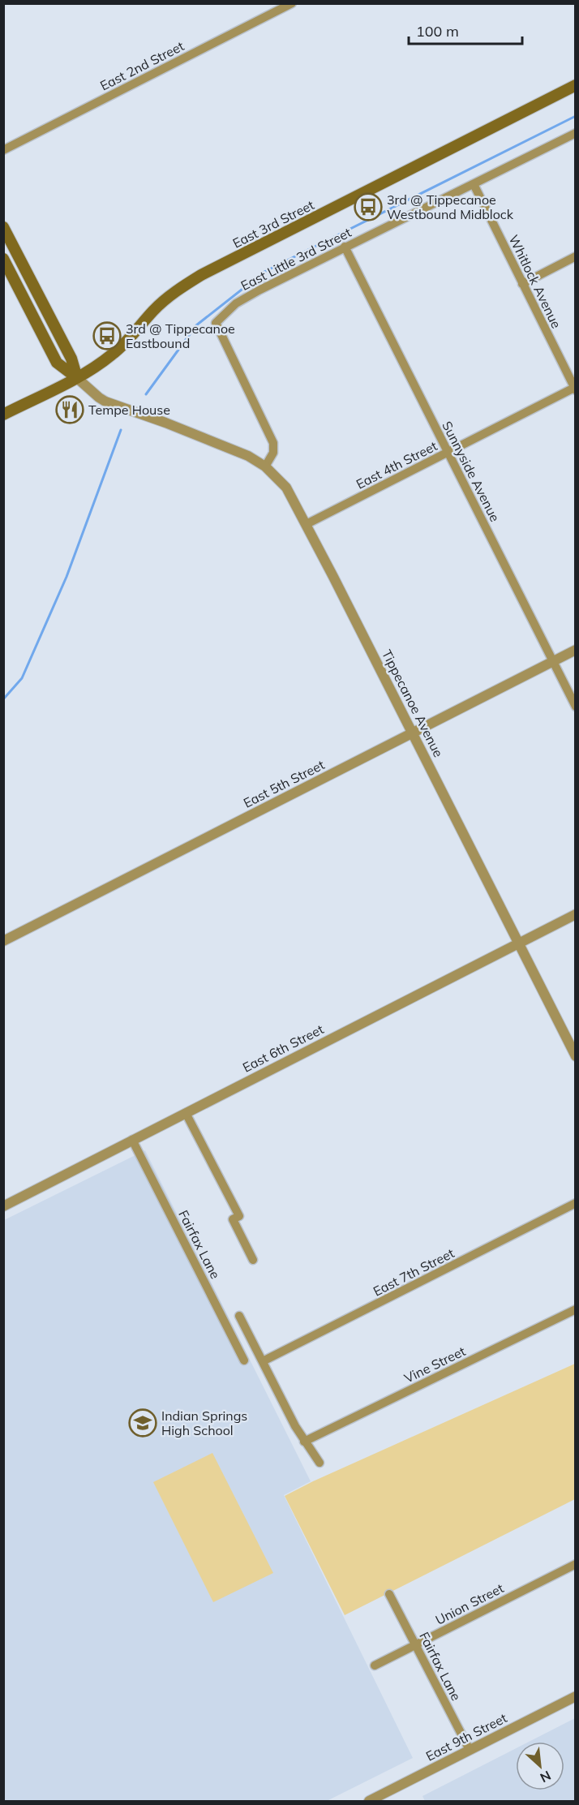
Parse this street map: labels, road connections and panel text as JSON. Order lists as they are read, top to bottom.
{
  "streets": {
    "main road": ["East 3rd Street"],
    "street": [
      "East 2nd Street",
      "East Little 3rd Street",
      "Whitlock Avenue",
      "East 4th Street",
      "Sunnyside Avenue",
      "Tippecanoe Avenue",
      "East 5th Street",
      "East 6th Street",
      "Fairfax Lane",
      "East 7th Street",
      "Vine Street",
      "Union Street",
      "East 9th Street"
    ]
  },
  "crossings": [
    ["East 3rd Street", "Tippecanoe Avenue"],
    ["East Little 3rd Street", "Whitlock Avenue"],
    ["East Little 3rd Street", "Sunnyside Avenue"],
    ["East Little 3rd Street", "Tippecanoe Avenue"],
    ["Whitlock Avenue", "East 4th Street"],
    ["East 4th Street", "Sunnyside Avenue"],
    ["East 4th Street", "Tippecanoe Avenue"],
    ["Sunnyside Avenue", "East 5th Street"],
    ["Tippecanoe Avenue", "East 5th Street"],
    ["Tippecanoe Avenue", "East 6th Street"],
    ["East 6th Street", "Fairfax Lane"],
    ["Fairfax Lane", "Union Street"],
    ["Fairfax Lane", "East 9th Street"]
  ],
  "places": {
    "bus stop": ["3rd @ Tippecanoe Westbound Midblock", "3rd @ Tippecanoe Eastbound"],
    "restaurant": ["Tempe House"],
    "school or university": ["Indian Springs High School"]
  },
  "scale_bar": "100 m",
  "north": "bottom right"
}
